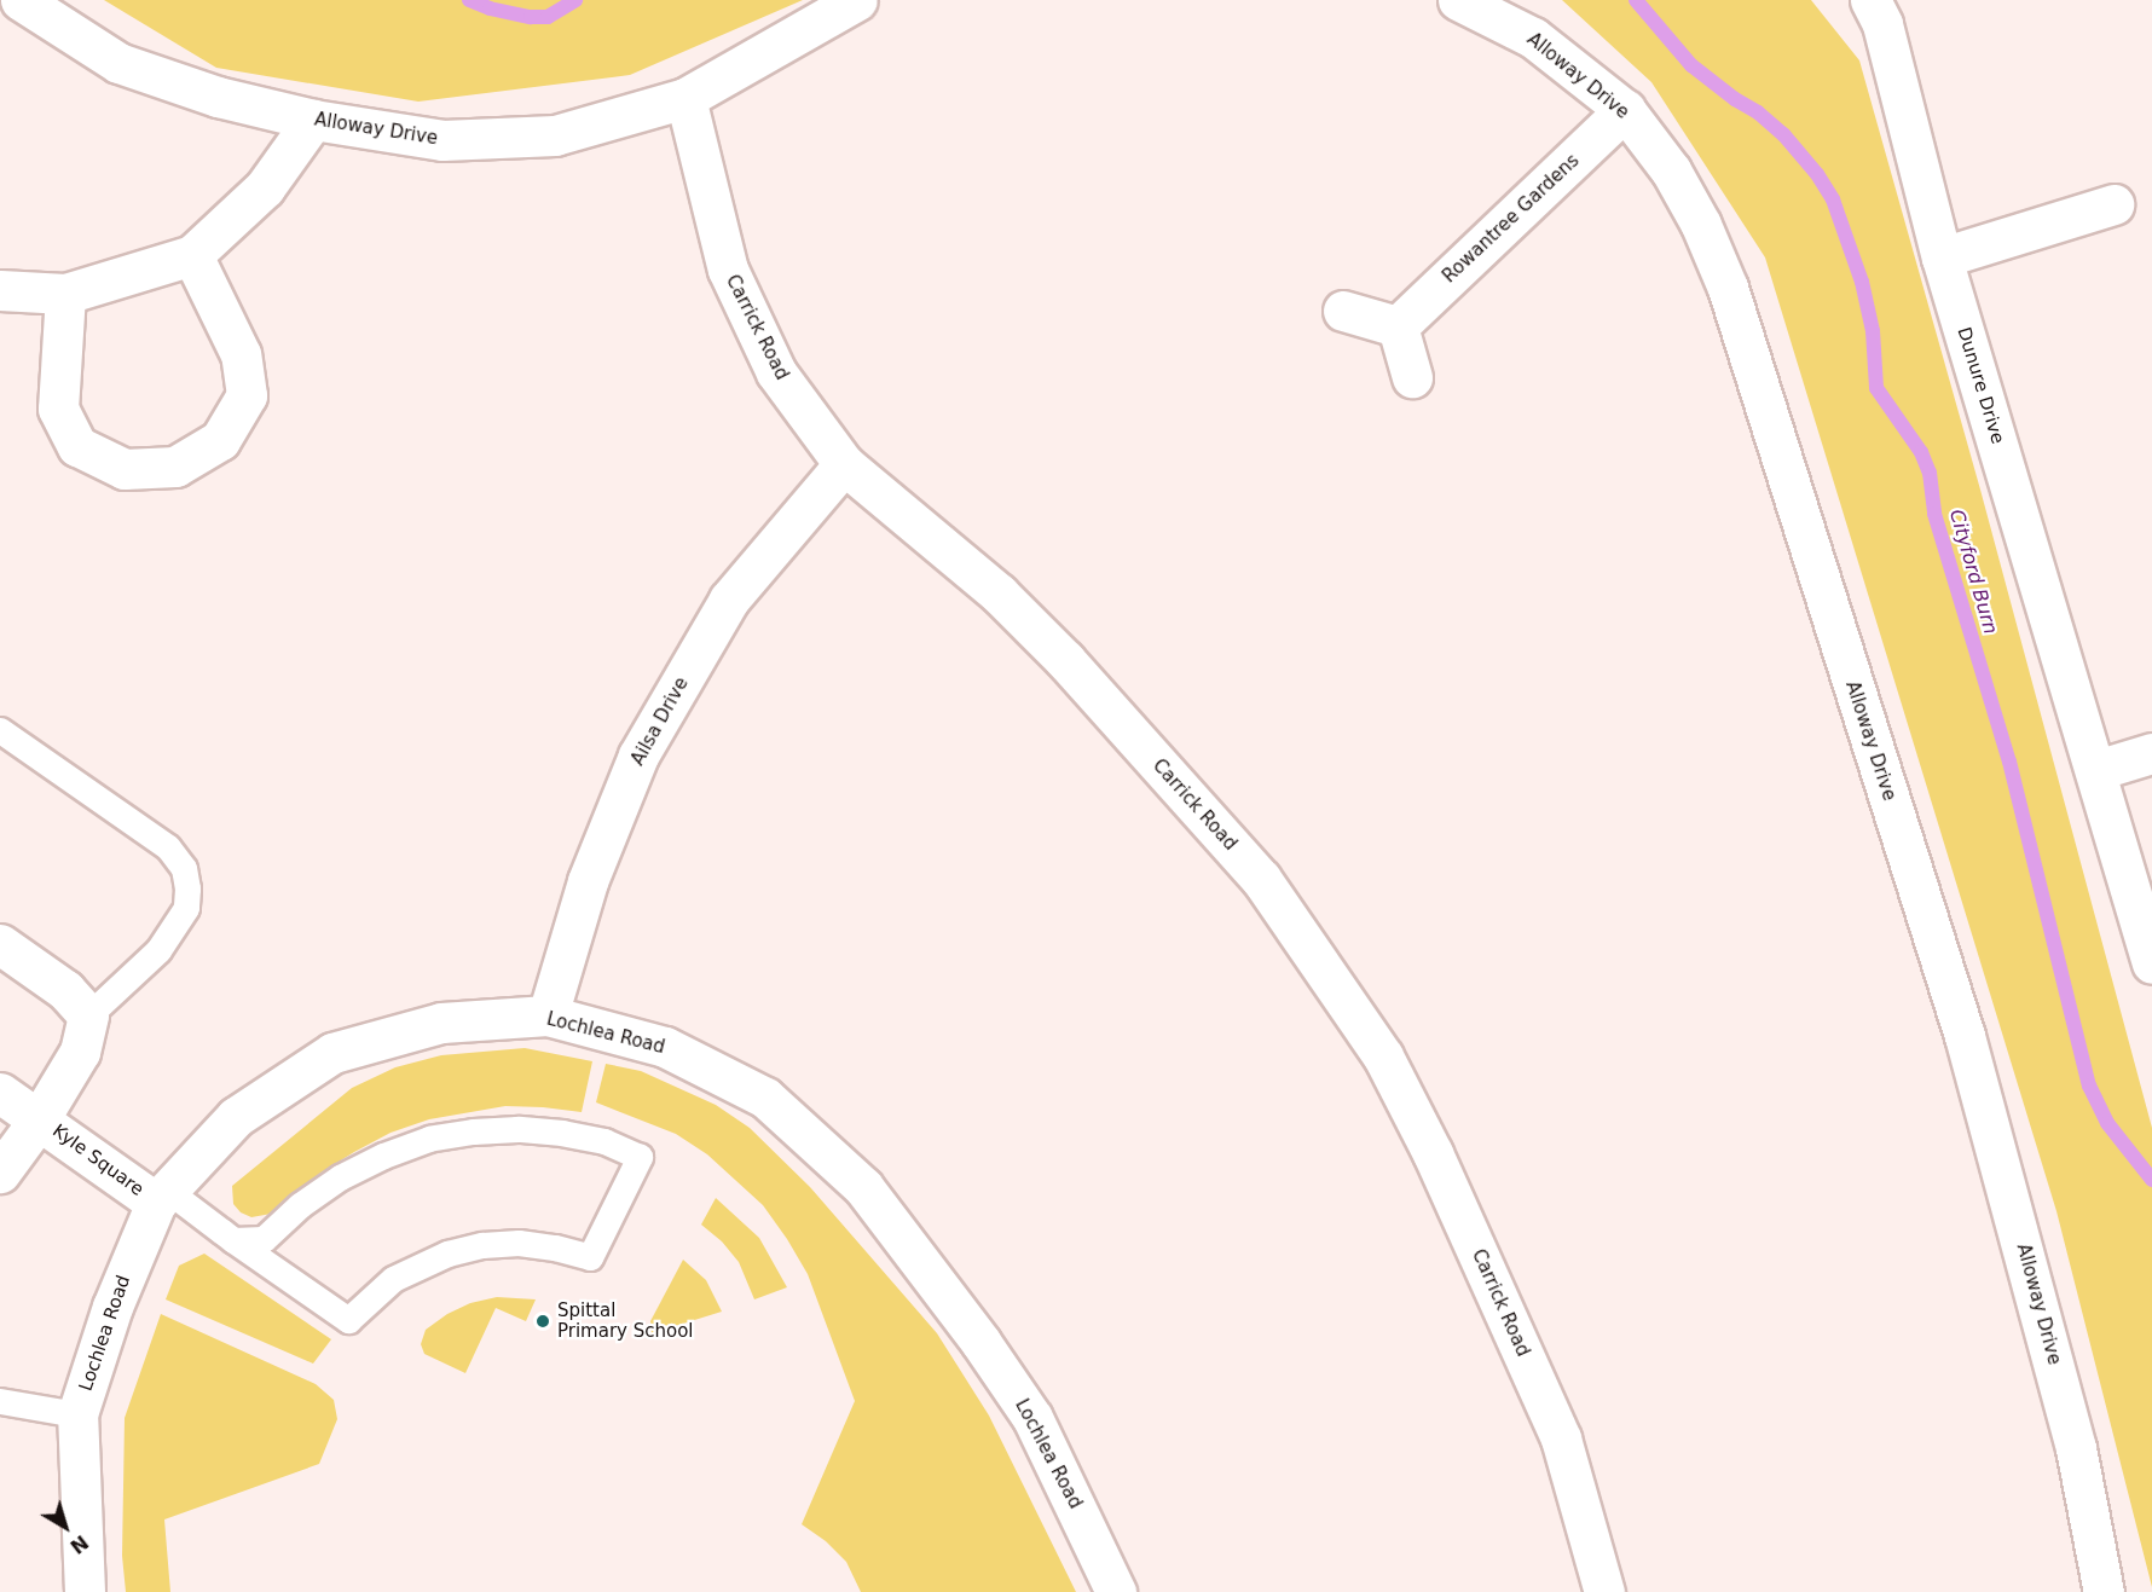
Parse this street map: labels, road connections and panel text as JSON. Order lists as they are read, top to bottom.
{
  "streets": {
    "street": [
      "Alloway Drive",
      "Rowantree Gardens",
      "Carrick Road",
      "Dunure Drive",
      "Ailsa Drive",
      "Lochlea Road",
      "Kyle Square"
    ]
  },
  "crossings": [
    ["Alloway Drive", "Rowantree Gardens"],
    ["Alloway Drive", "Carrick Road"],
    ["Carrick Road", "Ailsa Drive"],
    ["Ailsa Drive", "Lochlea Road"],
    ["Lochlea Road", "Kyle Square"]
  ],
  "water": ["Cityford Burn"],
  "places": ["Spittal Primary School"],
  "north": "bottom right"
}
